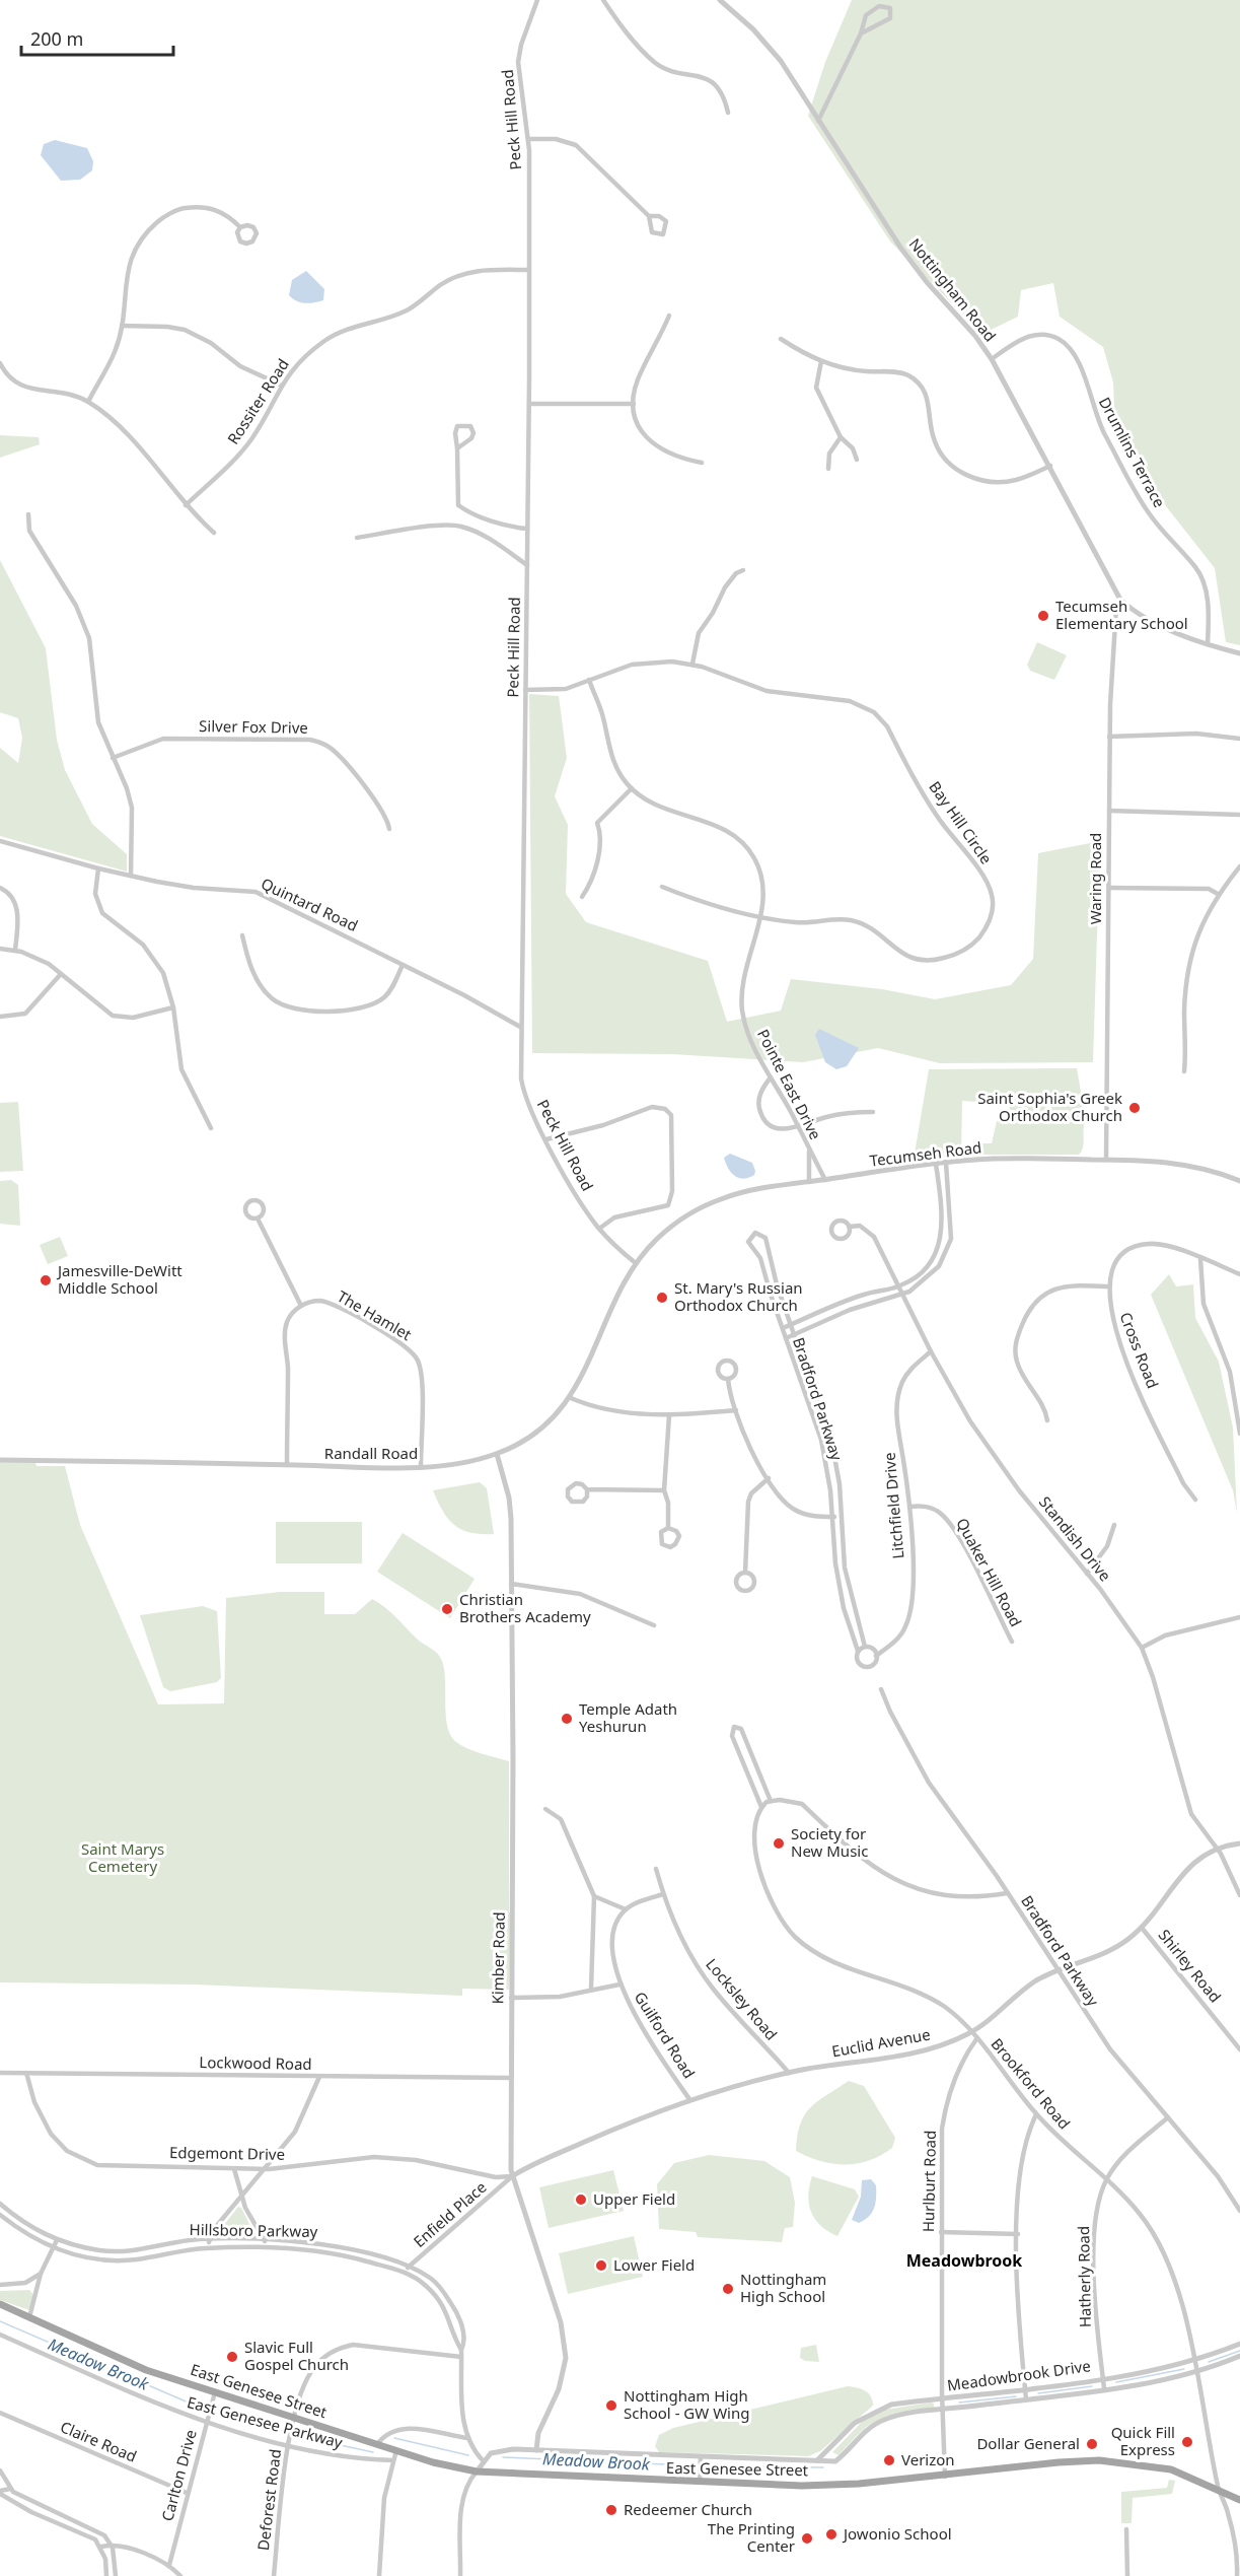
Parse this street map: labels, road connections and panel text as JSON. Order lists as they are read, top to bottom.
{
  "streets": {
    "main road": ["East Genesee Street"],
    "street": [
      "Peck Hill Road",
      "Nottingham Road",
      "Rossiter Road",
      "Drumlins Terrace",
      "Silver Fox Drive",
      "Bay Hill Circle",
      "Waring Road",
      "Quintard Road",
      "Pointe East Drive",
      "Tecumseh Road",
      "The Hamlet",
      "Cross Road",
      "Bradford Parkway",
      "Randall Road",
      "Litchfield Drive",
      "Standish Drive",
      "Quaker Hill Road",
      "Kimber Road",
      "Shirley Road",
      "Locksley Road",
      "Guilford Road",
      "Euclid Avenue",
      "Lockwood Road",
      "Brookford Road",
      "Edgemont Drive",
      "Hurlburt Road",
      "Enfield Place",
      "Hillsboro Parkway",
      "Hatherly Road",
      "Meadowbrook Drive",
      "East Genesee Parkway",
      "Claire Road",
      "Carlton Drive",
      "Deforest Road"
    ]
  },
  "crossings": [
    ["Peck Hill Road", "Rossiter Road"],
    ["Peck Hill Road", "Bay Hill Circle"],
    ["Peck Hill Road", "Quintard Road"],
    ["Peck Hill Road", "Tecumseh Road"],
    ["Peck Hill Road", "Randall Road"],
    ["Nottingham Road", "Drumlins Terrace"],
    ["Nottingham Road", "Waring Road"],
    ["Bay Hill Circle", "Pointe East Drive"],
    ["Waring Road", "Tecumseh Road"],
    ["Pointe East Drive", "Tecumseh Road"],
    ["Tecumseh Road", "Randall Road"],
    ["The Hamlet", "Randall Road"],
    ["Bradford Parkway", "Litchfield Drive"],
    ["Bradford Parkway", "Euclid Avenue"],
    ["Bradford Parkway", "Hatherly Road"],
    ["Randall Road", "Kimber Road"],
    ["Litchfield Drive", "Standish Drive"],
    ["Litchfield Drive", "Quaker Hill Road"],
    ["Standish Drive", "Euclid Avenue"],
    ["Kimber Road", "Euclid Avenue"],
    ["Kimber Road", "Lockwood Road"],
    ["Kimber Road", "Edgemont Drive"],
    ["Kimber Road", "Enfield Place"],
    ["Kimber Road", "Meadowbrook Drive"],
    ["Shirley Road", "Euclid Avenue"],
    ["Locksley Road", "Euclid Avenue"],
    ["Guilford Road", "Euclid Avenue"],
    ["Euclid Avenue", "Brookford Road"],
    ["Euclid Avenue", "Edgemont Drive"],
    ["Euclid Avenue", "Enfield Place"],
    ["Lockwood Road", "Edgemont Drive"],
    ["Brookford Road", "Hurlburt Road"],
    ["Brookford Road", "Hatherly Road"],
    ["Brookford Road", "Meadowbrook Drive"],
    ["Brookford Road", "East Genesee Street"],
    ["Edgemont Drive", "Enfield Place"],
    ["Hurlburt Road", "Meadowbrook Drive"],
    ["Hurlburt Road", "East Genesee Street"],
    ["Enfield Place", "Hillsboro Parkway"],
    ["Hillsboro Parkway", "Deforest Road"],
    ["Hatherly Road", "Meadowbrook Drive"],
    ["East Genesee Street", "Carlton Drive"],
    ["East Genesee Street", "Deforest Road"],
    ["East Genesee Parkway", "Carlton Drive"],
    ["East Genesee Parkway", "Deforest Road"],
    ["Claire Road", "Carlton Drive"]
  ],
  "districts": ["Meadowbrook"],
  "water": ["Meadow Brook"],
  "parks": ["Saint Marys Cemetery"],
  "places": [
    "Tecumseh Elementary School",
    "Saint Sophia's Greek Orthodox Church",
    "Jamesville-DeWitt Middle School",
    "St. Mary's Russian Orthodox Church",
    "Christian Brothers Academy",
    "Temple Adath Yeshurun",
    "Society for New Music",
    "Upper Field",
    "Lower Field",
    "Nottingham High School",
    "Slavic Full Gospel Church",
    "Nottingham High School - GW Wing",
    "Quick Fill Express",
    "Dollar General",
    "Verizon",
    "Redeemer Church",
    "Jowonio School",
    "The Printing Center"
  ],
  "scale_bar": "200 m"
}
